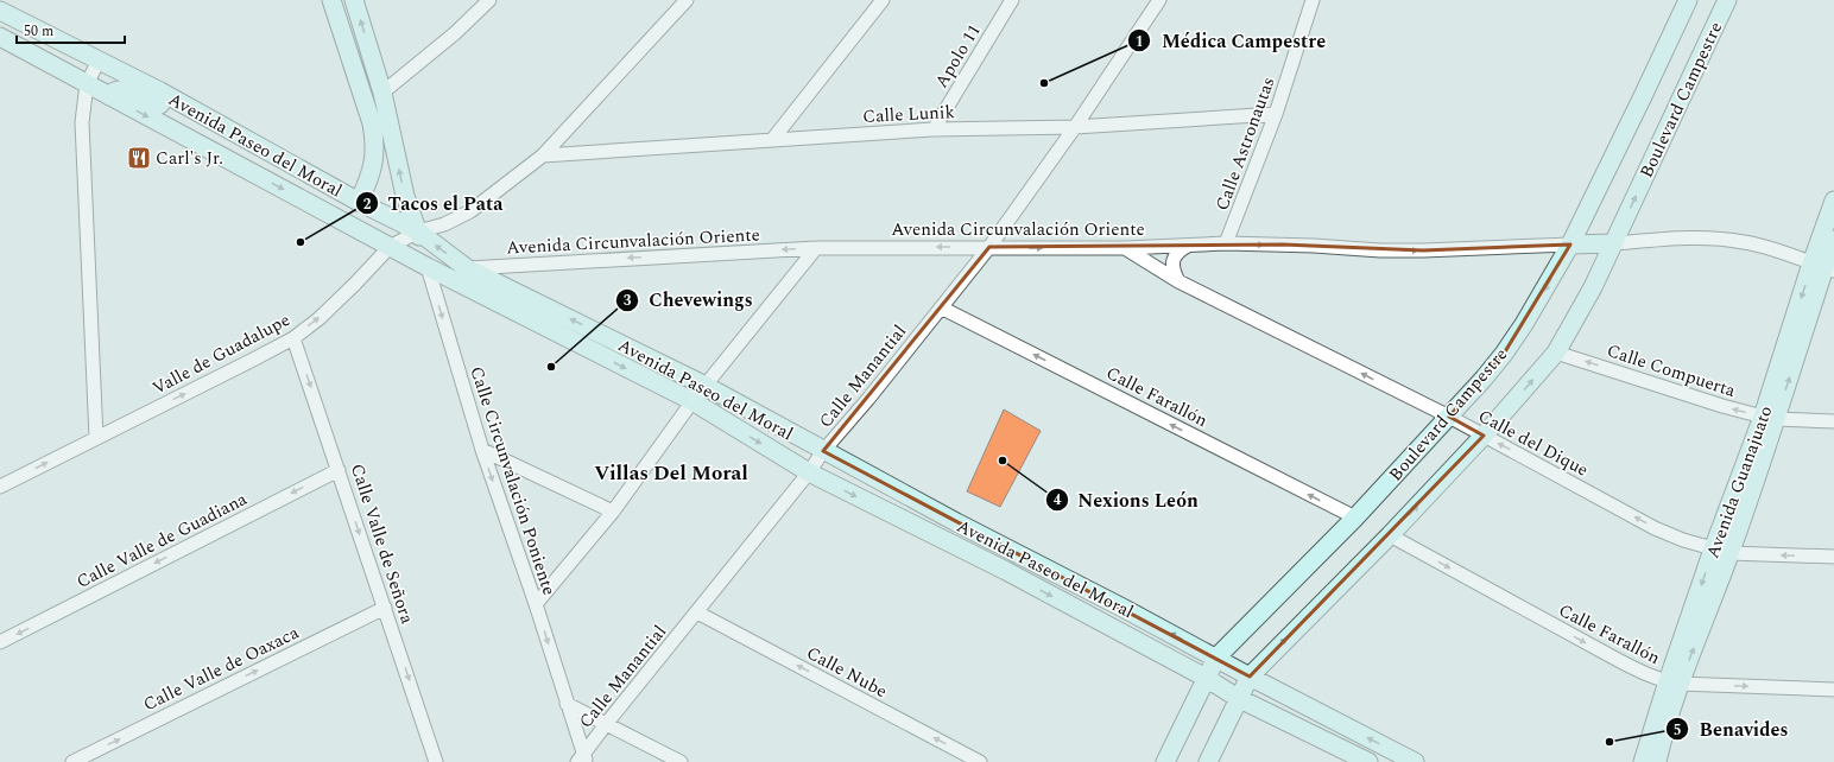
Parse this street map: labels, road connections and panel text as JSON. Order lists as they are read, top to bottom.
{
  "streets": {
    "street": [
      "Apolo 11",
      "Boulevard Campestre",
      "Calle Lunik",
      "Calle Astronautas",
      "Avenida Paseo del Moral",
      "Avenida Circunvalación Oriente",
      "Valle de Guadalupe",
      "Calle Compuerta",
      "Calle Manantial",
      "Calle Farallón",
      "Calle del Dique",
      "Calle Circunvalación Poniente",
      "Avenida Guanajuato",
      "Calle Valle de Guadiana",
      "Calle Valle de Señora",
      "Calle Valle de Oaxaca",
      "Calle Nube"
    ]
  },
  "crossings": [
    ["Apolo 11", "Calle Lunik"],
    ["Boulevard Campestre", "Avenida Paseo del Moral"],
    ["Boulevard Campestre", "Avenida Circunvalación Oriente"],
    ["Boulevard Campestre", "Calle Compuerta"],
    ["Boulevard Campestre", "Calle Farallón"],
    ["Boulevard Campestre", "Calle del Dique"],
    ["Calle Lunik", "Calle Astronautas"],
    ["Calle Lunik", "Valle de Guadalupe"],
    ["Calle Lunik", "Calle Manantial"],
    ["Calle Astronautas", "Avenida Circunvalación Oriente"],
    ["Avenida Paseo del Moral", "Avenida Circunvalación Oriente"],
    ["Avenida Paseo del Moral", "Valle de Guadalupe"],
    ["Avenida Paseo del Moral", "Calle Manantial"],
    ["Avenida Paseo del Moral", "Calle Circunvalación Poniente"],
    ["Avenida Circunvalación Oriente", "Calle Manantial"],
    ["Avenida Circunvalación Oriente", "Calle del Dique"],
    ["Valle de Guadalupe", "Calle Valle de Señora"],
    ["Calle Compuerta", "Avenida Guanajuato"],
    ["Calle Manantial", "Calle Farallón"],
    ["Calle Manantial", "Calle Circunvalación Poniente"],
    ["Calle Manantial", "Calle Nube"],
    ["Calle Farallón", "Avenida Guanajuato"],
    ["Calle del Dique", "Avenida Guanajuato"],
    ["Calle Valle de Guadiana", "Calle Valle de Señora"],
    ["Calle Valle de Señora", "Calle Valle de Oaxaca"]
  ],
  "one_way": [
    "Valle de Guadalupe",
    "Calle Compuerta",
    "Calle del Dique",
    "Calle Circunvalación Poniente",
    "Calle Valle de Guadiana",
    "Calle Valle de Señora",
    "Calle Valle de Oaxaca",
    "Calle Nube"
  ],
  "districts": ["Villas Del Moral"],
  "places": {
    "other": [
      "Médica Campestre",
      "Tacos el Pata",
      "Chevewings",
      "Nexions León",
      "Benavides"
    ],
    "restaurant": ["Carl's Jr."]
  },
  "scale_bar": "50 m"
}
